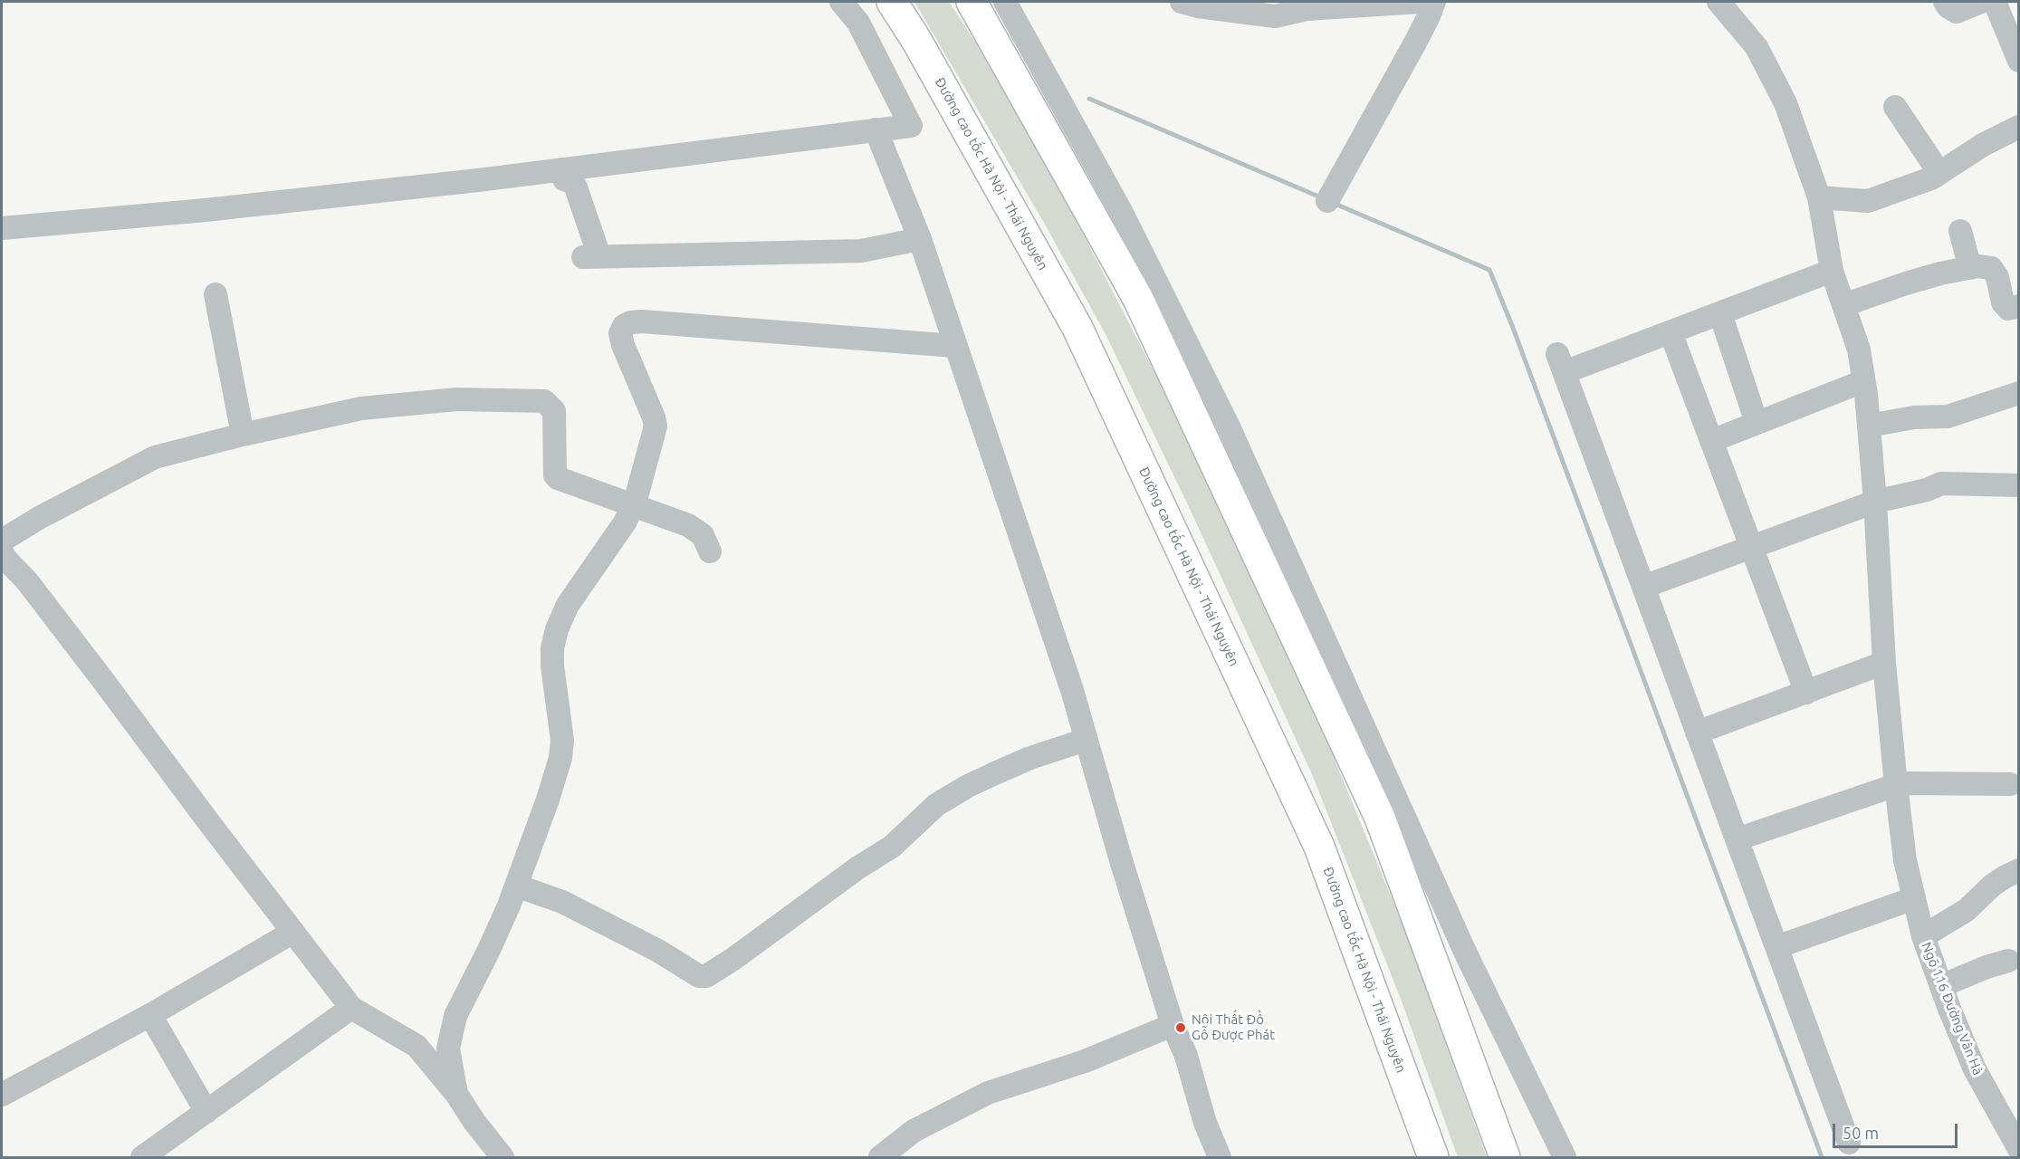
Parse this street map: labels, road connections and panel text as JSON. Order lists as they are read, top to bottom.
{
  "streets": {
    "highway": ["Đường cao tốc Hà Nội - Thái Nguyên"],
    "street": ["Ngõ 116 Đường Vân Hà"]
  },
  "places": ["Nội Thất Đồ Gỗ Được Phát"],
  "scale_bar": "50 m"
}
